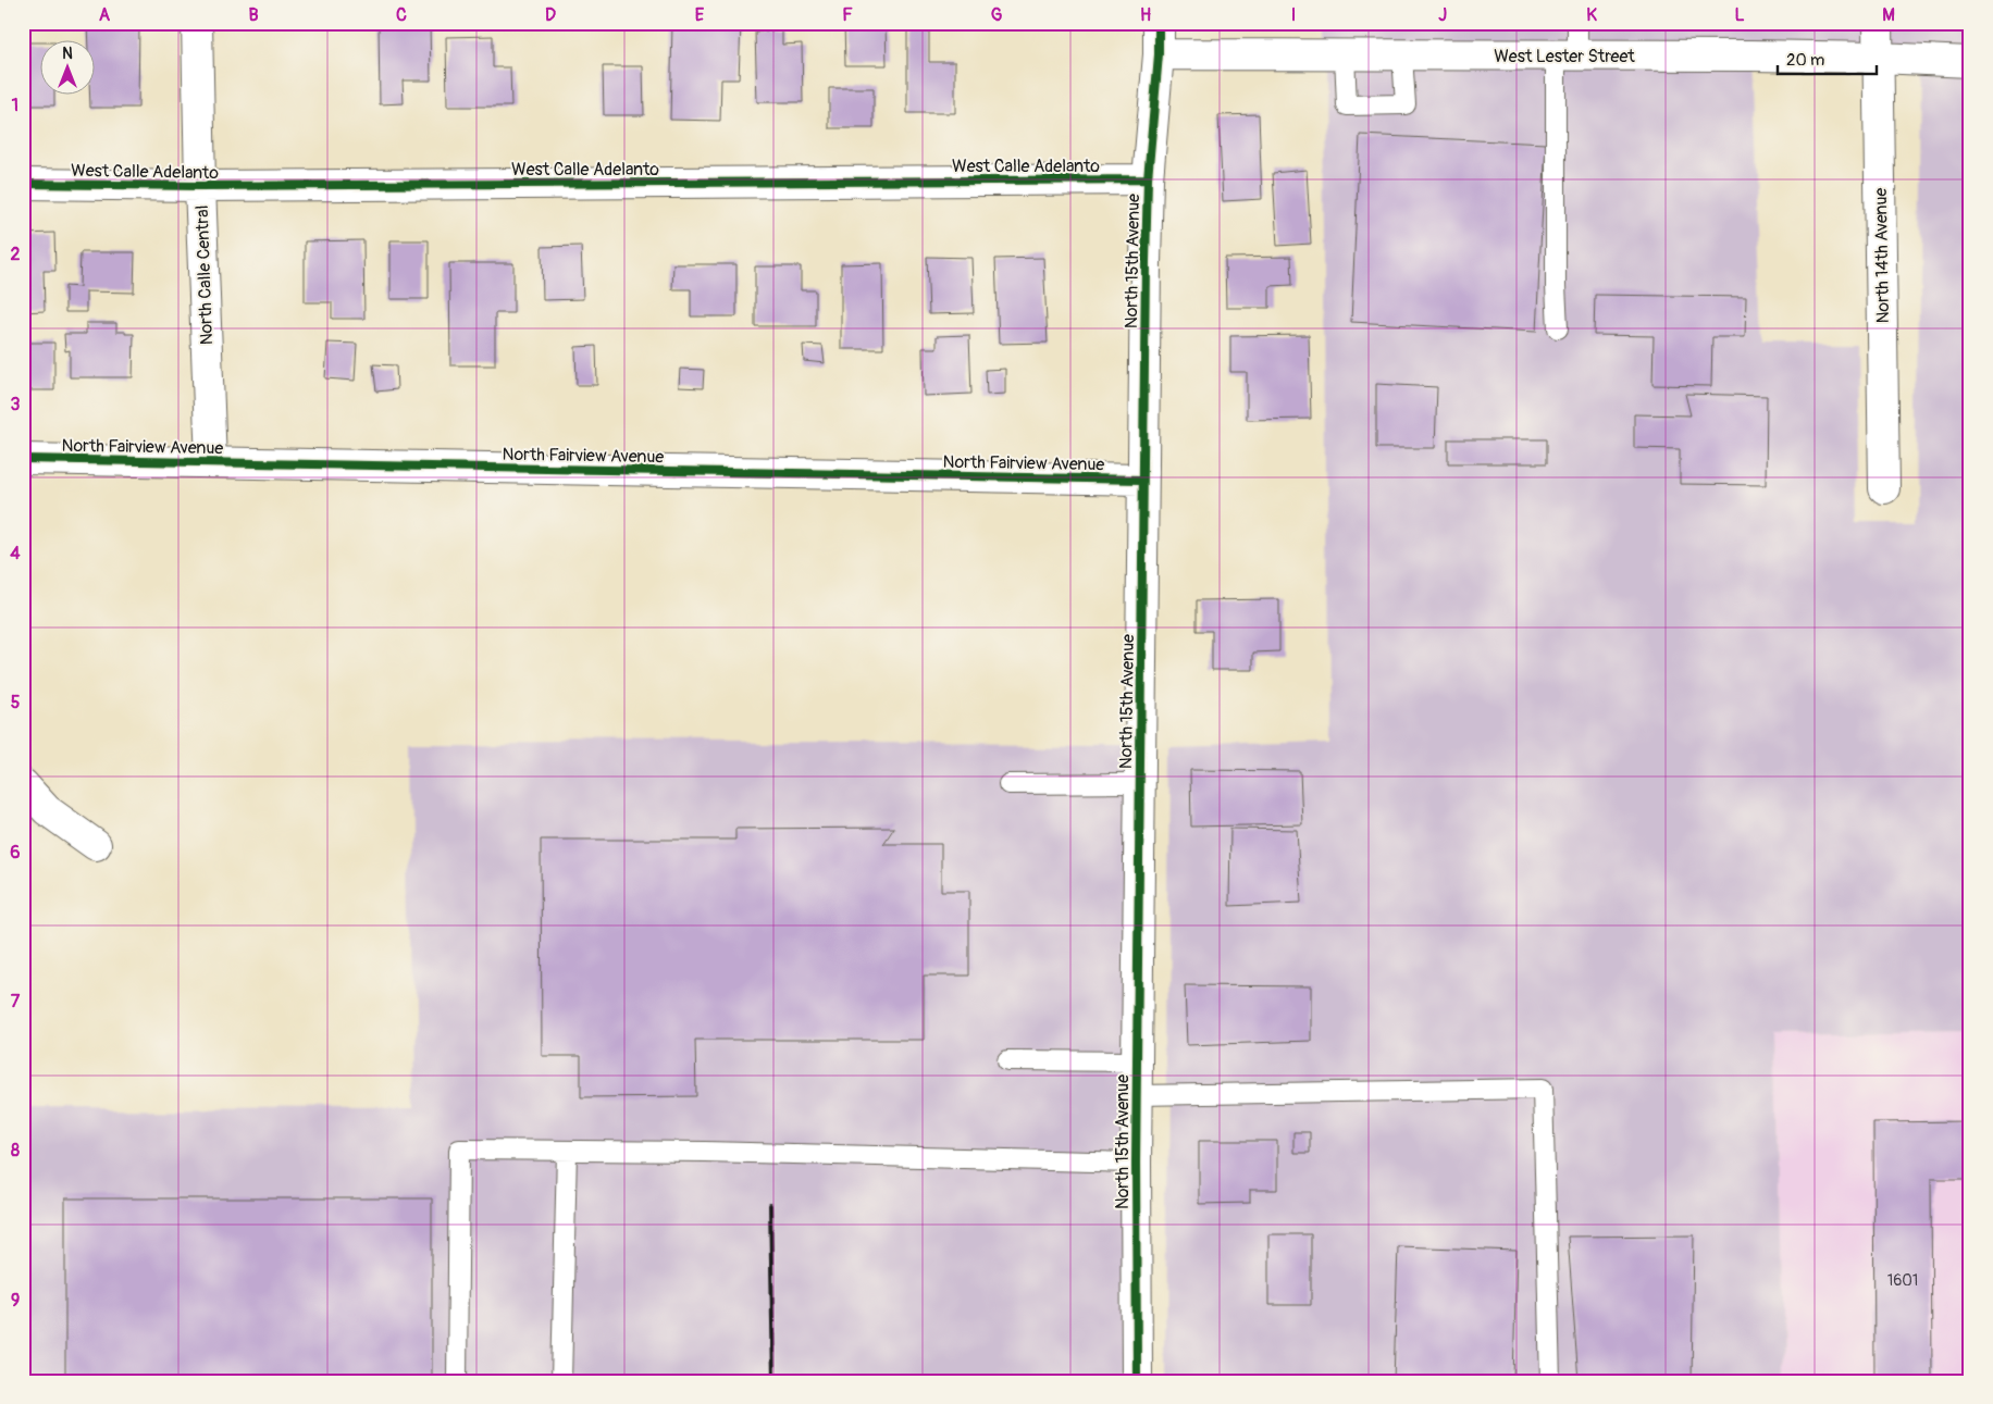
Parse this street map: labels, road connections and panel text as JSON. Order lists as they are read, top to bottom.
{
  "streets": {
    "street": [
      "West Lester Street",
      "West Calle Adelanto",
      "North 14th Avenue",
      "North 15th Avenue",
      "North Calle Central",
      "North Fairview Avenue"
    ]
  },
  "crossings": [
    ["West Lester Street", "North 14th Avenue"],
    ["West Lester Street", "North 15th Avenue"],
    ["West Calle Adelanto", "North 15th Avenue"],
    ["West Calle Adelanto", "North Calle Central"],
    ["North 15th Avenue", "North Fairview Avenue"],
    ["North Calle Central", "North Fairview Avenue"]
  ],
  "house_numbers": ["1601"],
  "scale_bar": "20 m",
  "north": "top",
  "grid": {
    "columns": [
      "A",
      "B",
      "C",
      "D",
      "E",
      "F",
      "G",
      "H",
      "I",
      "J",
      "K",
      "L",
      "M"
    ],
    "rows": [
      "1",
      "2",
      "3",
      "4",
      "5",
      "6",
      "7",
      "8",
      "9"
    ]
  }
}
